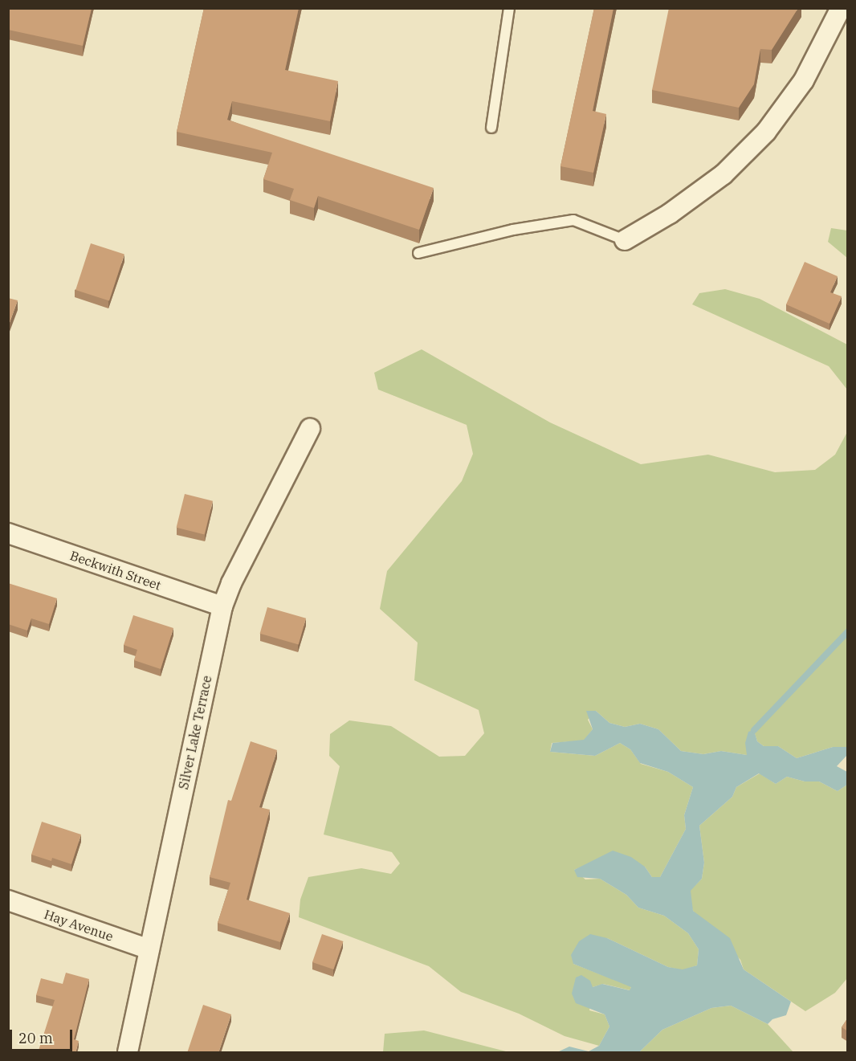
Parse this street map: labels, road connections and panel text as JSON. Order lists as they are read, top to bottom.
{
  "streets": {
    "street": ["Beckwith Street", "Silver Lake Terrace", "Hay Avenue"]
  },
  "crossings": [
    ["Beckwith Street", "Silver Lake Terrace"],
    ["Silver Lake Terrace", "Hay Avenue"]
  ],
  "scale_bar": "20 m"
}
